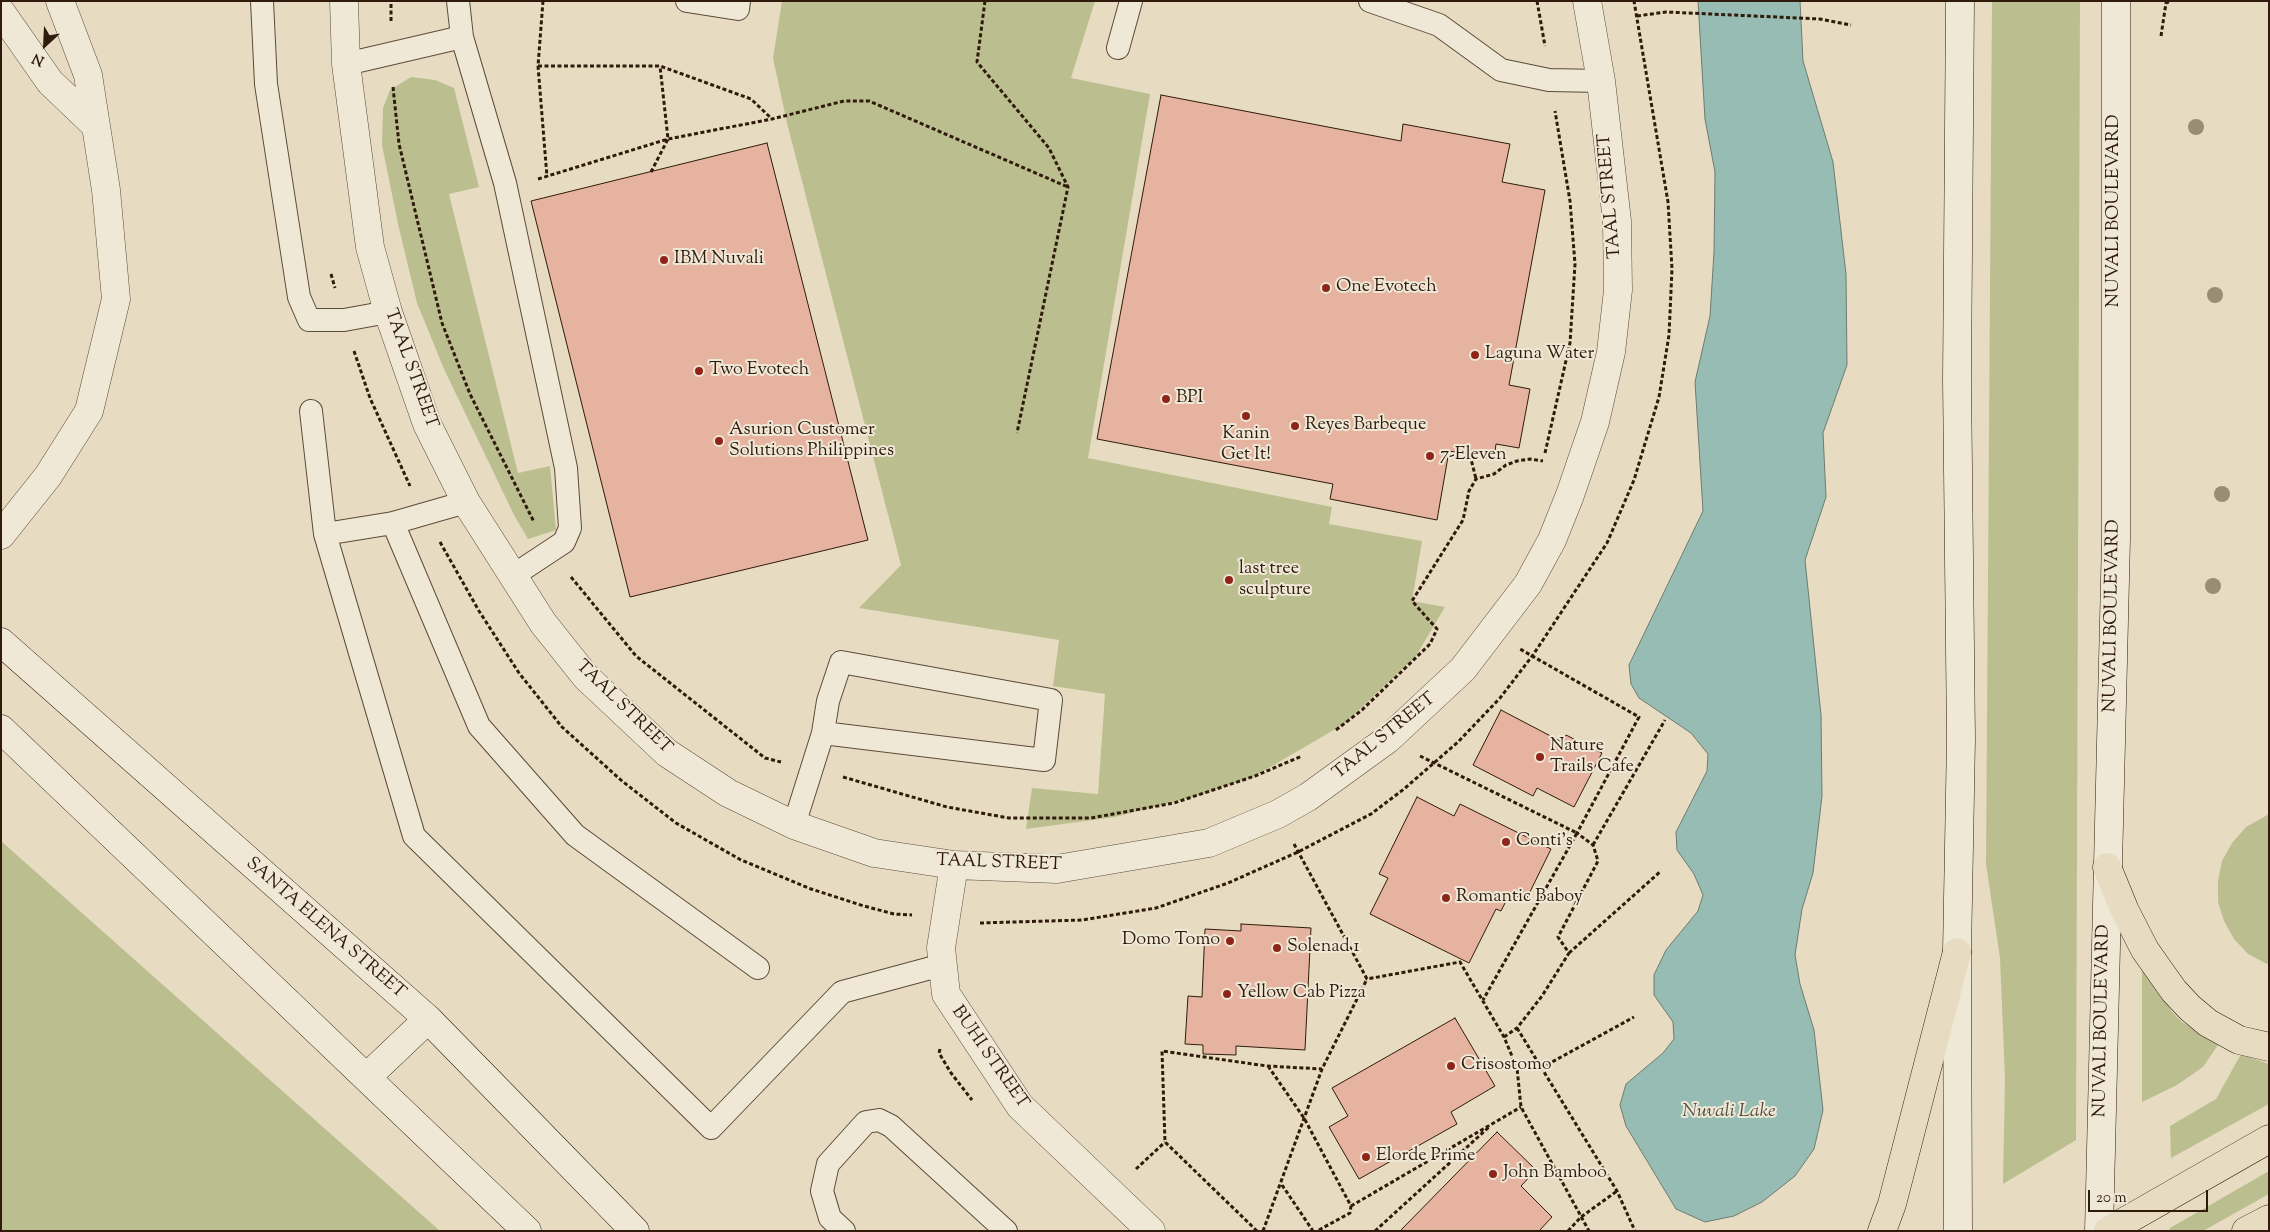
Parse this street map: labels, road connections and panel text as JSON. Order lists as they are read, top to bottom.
{
  "streets": {
    "street": [
      "TAAL STREET",
      "NUVALI BOULEVARD",
      "SANTA ELENA STREET",
      "BUHI STREET"
    ]
  },
  "crossings": [
    ["TAAL STREET", "BUHI STREET"]
  ],
  "water": ["Nuvali Lake"],
  "places": [
    "IBM Nuvali",
    "One Evotech",
    "Laguna Water",
    "Two Evotech",
    "BPI",
    "Kanin Get It!",
    "Reyes Barbeque",
    "Asurion Customer Solutions Philippines",
    "7-Eleven",
    "last tree sculpture",
    "Nature Trails Cafe",
    "Conti's",
    "Romantic Baboy",
    "Domo Tomo",
    "Solenad 1",
    "Yellow Cab Pizza",
    "Crisostomo",
    "Elorde Prime",
    "John Bamboo"
  ],
  "scale_bar": "20 m",
  "north": "bottom left"
}
